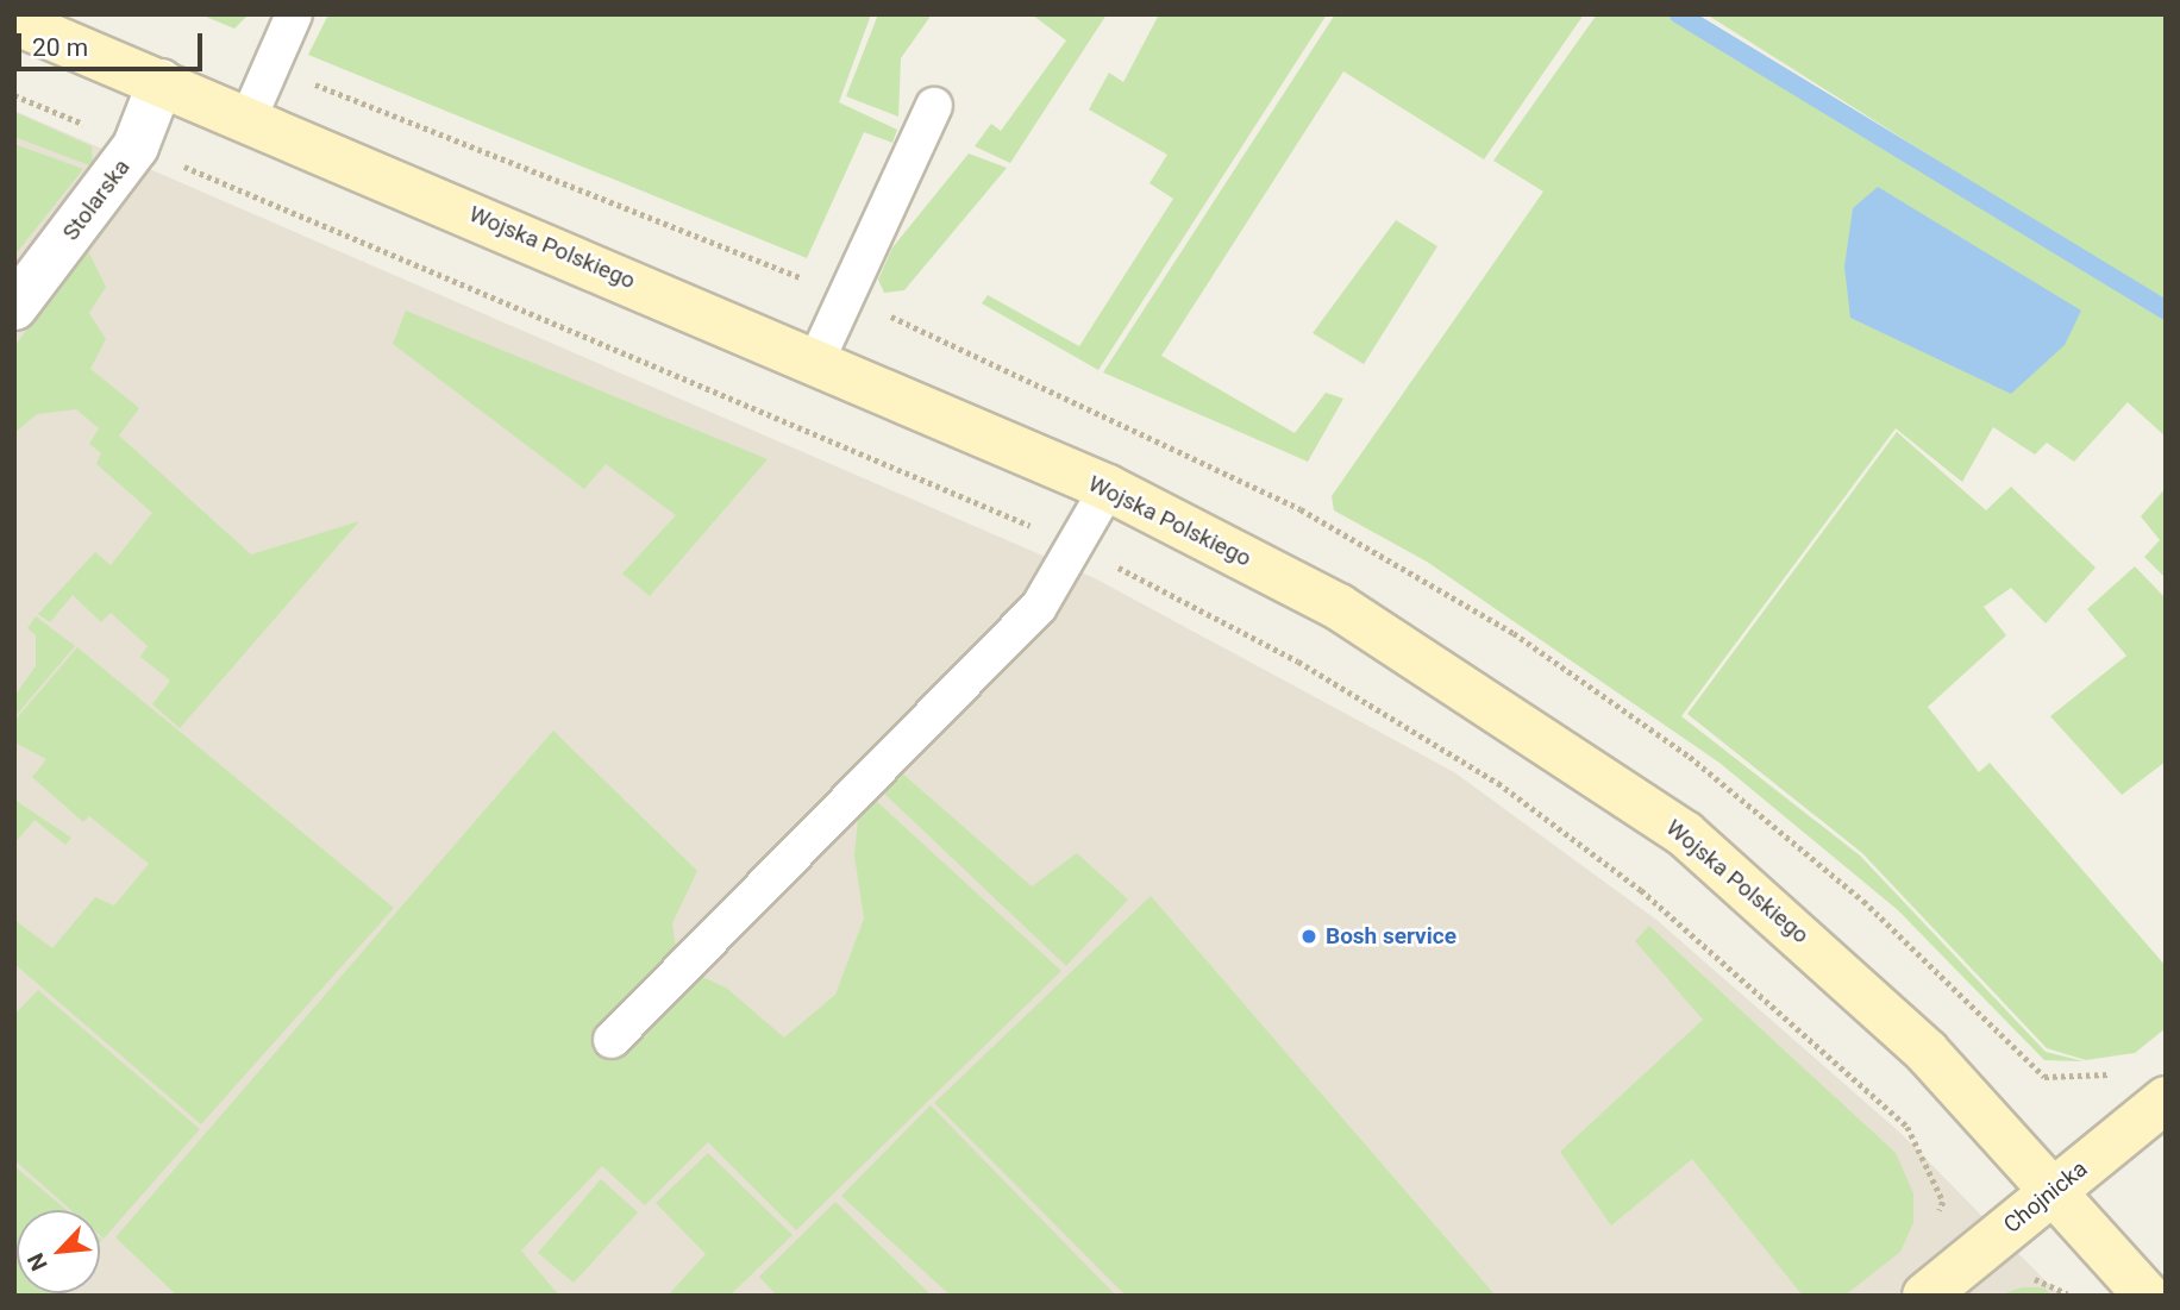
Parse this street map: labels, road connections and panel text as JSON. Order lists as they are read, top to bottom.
{
  "streets": {
    "street": ["Stolarska", "Wojska Polskiego", "Chojnicka"]
  },
  "crossings": [
    ["Stolarska", "Wojska Polskiego"],
    ["Wojska Polskiego", "Chojnicka"]
  ],
  "places": ["Bosh service"],
  "scale_bar": "20 m",
  "north": "bottom left"
}
